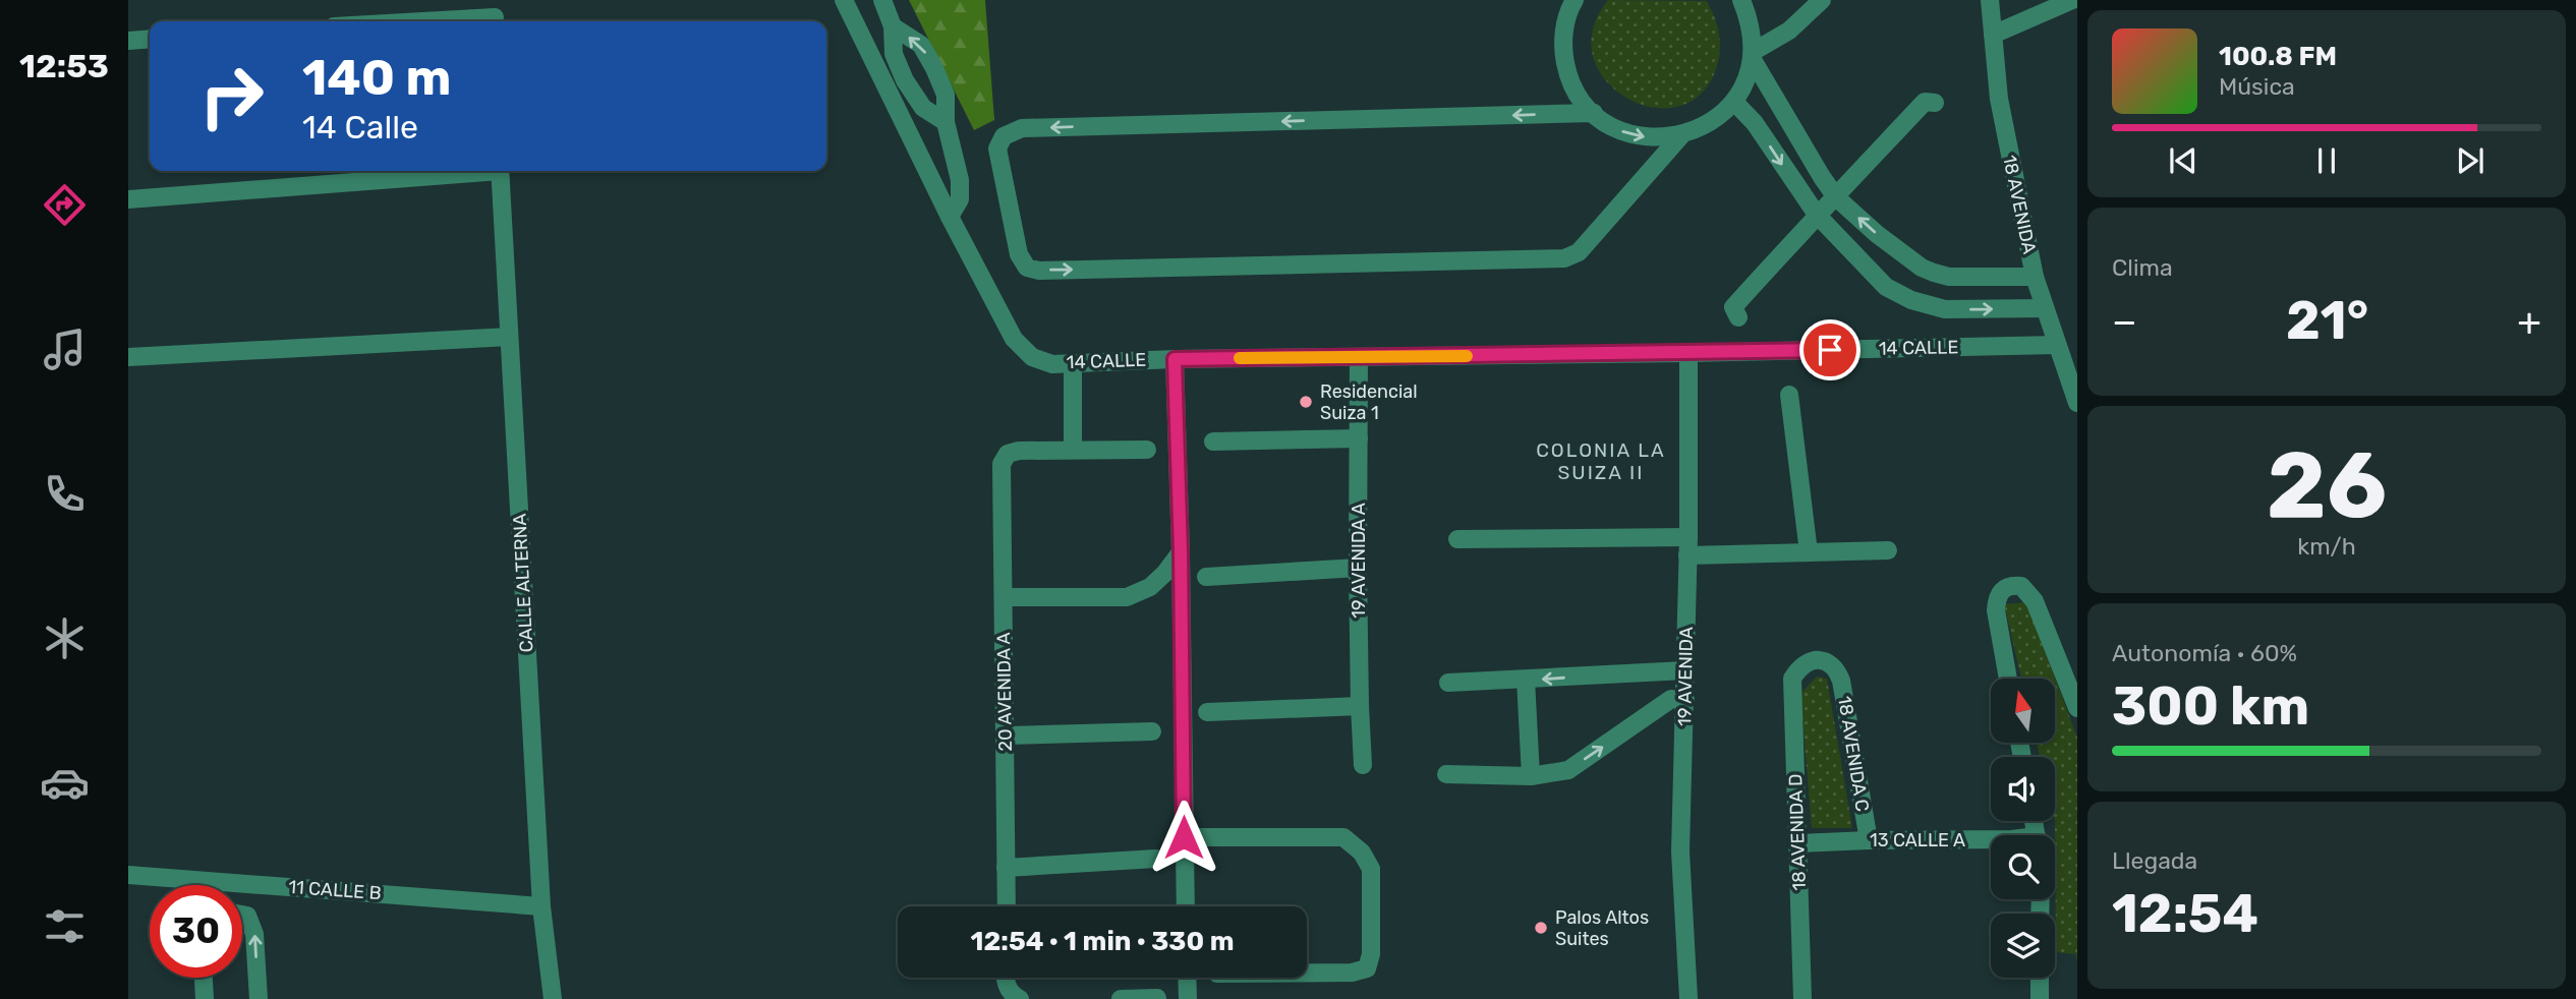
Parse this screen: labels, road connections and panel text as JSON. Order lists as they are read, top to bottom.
{
  "streets": {
    "street": [
      "18 AVENIDA",
      "14 CALLE",
      "19 AVENIDA A",
      "CALLE ALTERNA",
      "19 AVENIDA",
      "20 AVENIDA A",
      "18 AVENIDA C",
      "18 AVENIDA D",
      "13 CALLE A",
      "11 CALLE B"
    ]
  },
  "crossings": [
    ["18 AVENIDA", "14 CALLE"],
    ["14 CALLE", "19 AVENIDA A"],
    ["14 CALLE", "19 AVENIDA"],
    ["CALLE ALTERNA", "11 CALLE B"],
    ["18 AVENIDA C", "18 AVENIDA D"],
    ["18 AVENIDA C", "13 CALLE A"],
    ["18 AVENIDA D", "13 CALLE A"]
  ],
  "districts": ["COLONIA LA SUIZA II"],
  "places": ["Residencial Suiza 1", "Palos Altos Suites"],
  "north": "top",
  "page": {
    "tabs": "12:53",
    "turn": ["140 m", "14 Calle"],
    "song": ["100.8 FM", "Música"],
    "tile": [
      "Clima",
      ["26", "km/h"],
      ["Autonomía · 60%", "300 km"],
      ["Llegada", "12:54"]
    ],
    "heat": ["−", "21°", "+"],
    "limit": "30",
    "trip": "12:54 · 1 min · 330 m"
  }
}
